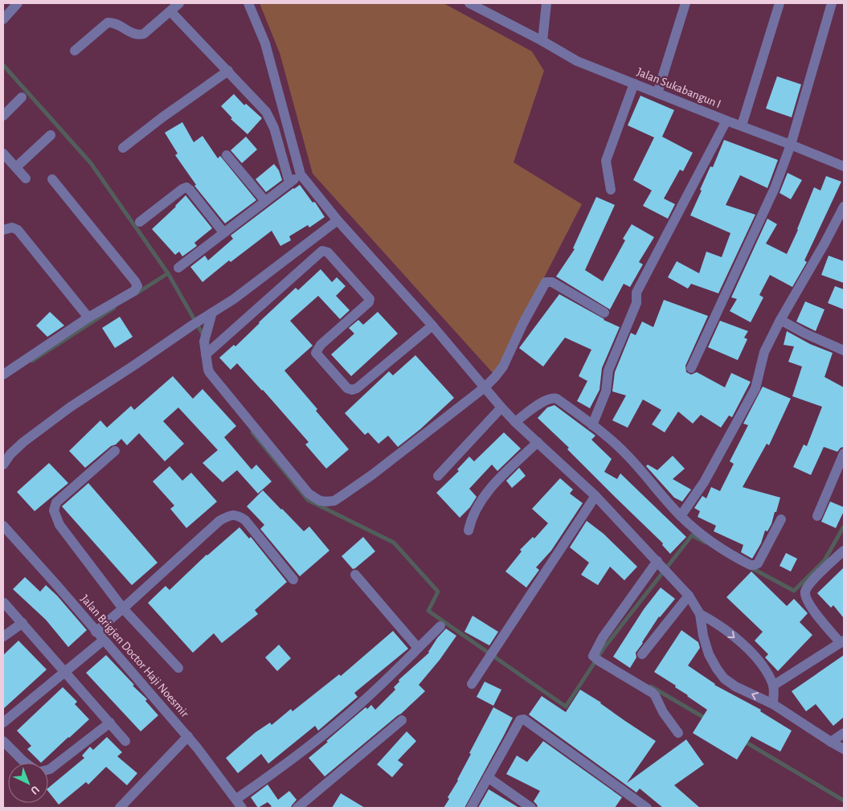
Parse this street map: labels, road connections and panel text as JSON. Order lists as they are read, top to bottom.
{
  "streets": {
    "street": ["Jalan Sukabangun I", "Jalan Brigjen Doctor Haji Noesmir"]
  },
  "north": "bottom right"
}
